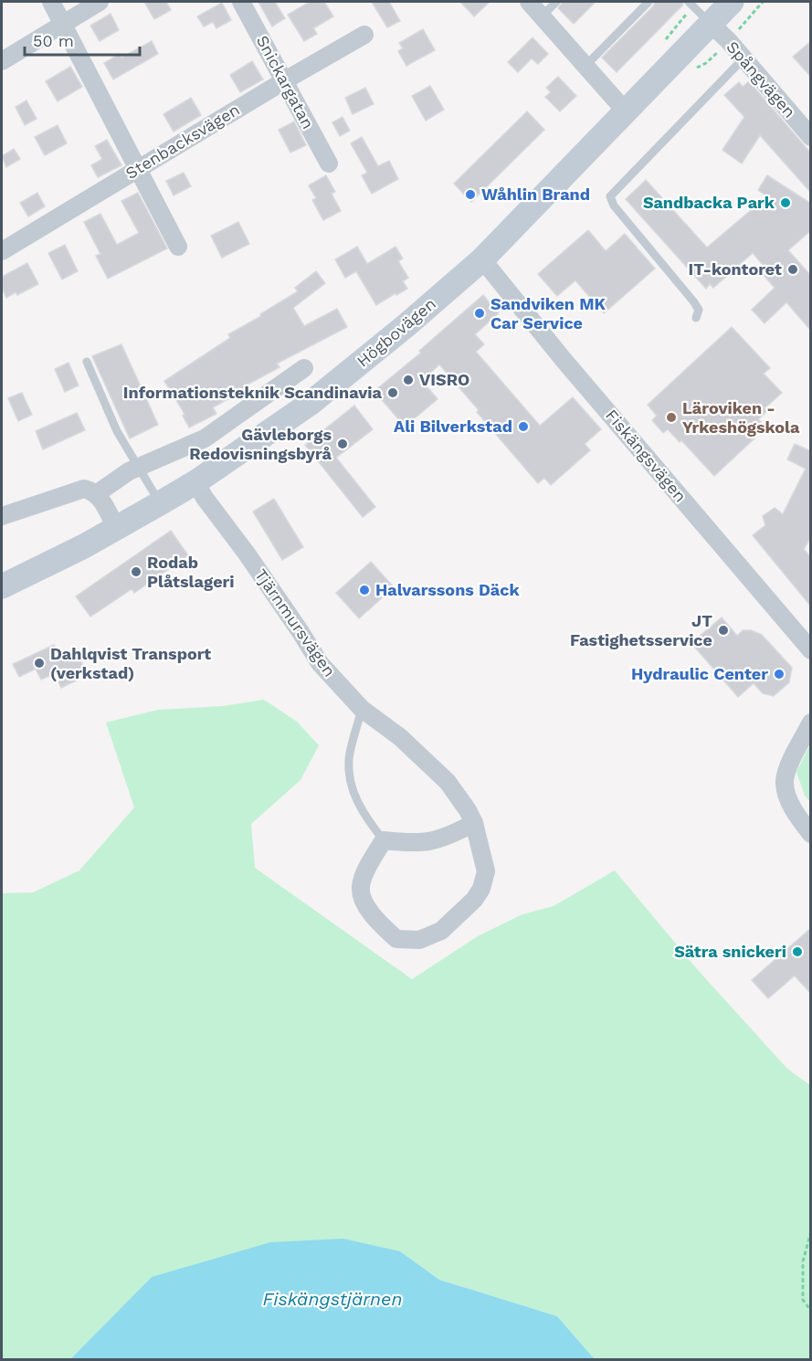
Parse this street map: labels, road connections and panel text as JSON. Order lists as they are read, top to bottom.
{
  "streets": {
    "main road": ["Högbovägen"],
    "street": [
      "Spångvägen",
      "Snickargatan",
      "Stenbacksvägen",
      "Fiskängsvägen",
      "Tjärnmursvägen"
    ]
  },
  "crossings": [
    ["Spångvägen", "Högbovägen"],
    ["Snickargatan", "Stenbacksvägen"],
    ["Högbovägen", "Fiskängsvägen"],
    ["Högbovägen", "Tjärnmursvägen"]
  ],
  "water": ["Fiskängstjärnen"],
  "places": [
    "Wåhlin Brand",
    "Sandbacka Park",
    "IT-kontoret",
    "Sandviken MK Car Service",
    "VISRO",
    "Informationsteknik Scandinavia",
    "Läroviken - Yrkeshögskola",
    "Ali Bilverkstad",
    "Gävleborgs Redovisningsbyrå",
    "Rodab Plåtslageri",
    "Halvarssons Däck",
    "JT Fastighetsservice",
    "Dahlqvist Transport (verkstad)",
    "Hydraulic Center",
    "Sätra snickeri"
  ],
  "scale_bar": "50 m"
}
